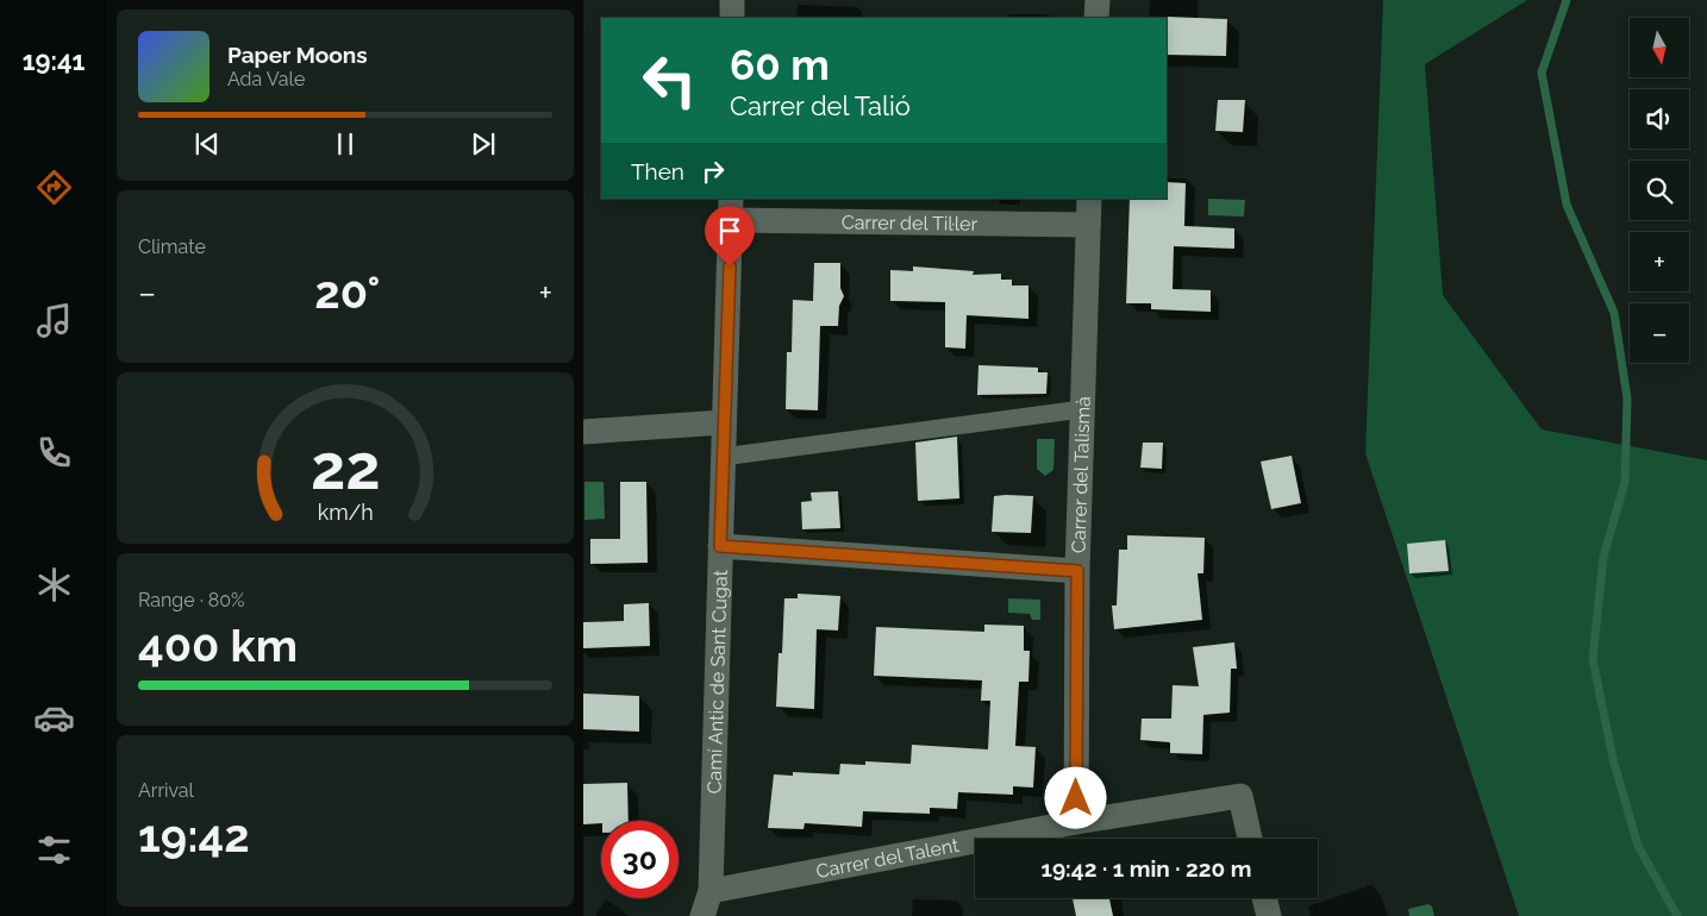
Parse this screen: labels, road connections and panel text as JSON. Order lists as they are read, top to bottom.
{
  "streets": {
    "street": [
      "Carrer del Til·ler",
      "Carrer del Talismà",
      "Camí Antic de Sant Cugat",
      "Carrer del Talent"
    ]
  },
  "crossings": [
    ["Carrer del Til·ler", "Carrer del Talismà"],
    ["Carrer del Til·ler", "Camí Antic de Sant Cugat"],
    ["Carrer del Talismà", "Carrer del Talent"],
    ["Camí Antic de Sant Cugat", "Carrer del Talent"]
  ],
  "north": "bottom",
  "page": {
    "tabs": "19:41",
    "map_buttons": ["+", "−"],
    "turn": ["60 m", "Carrer del Talió"],
    "song": ["Paper Moons", "Ada Vale"],
    "then": "Then",
    "tile": [
      "Climate",
      ["Range · 80%", "400 km"],
      ["Arrival", "19:42"]
    ],
    "heat": ["−", "20°", "+"],
    "limit": "30",
    "trip": "19:42 · 1 min · 220 m",
    "gauge": ["22", "km/h"]
  }
}
